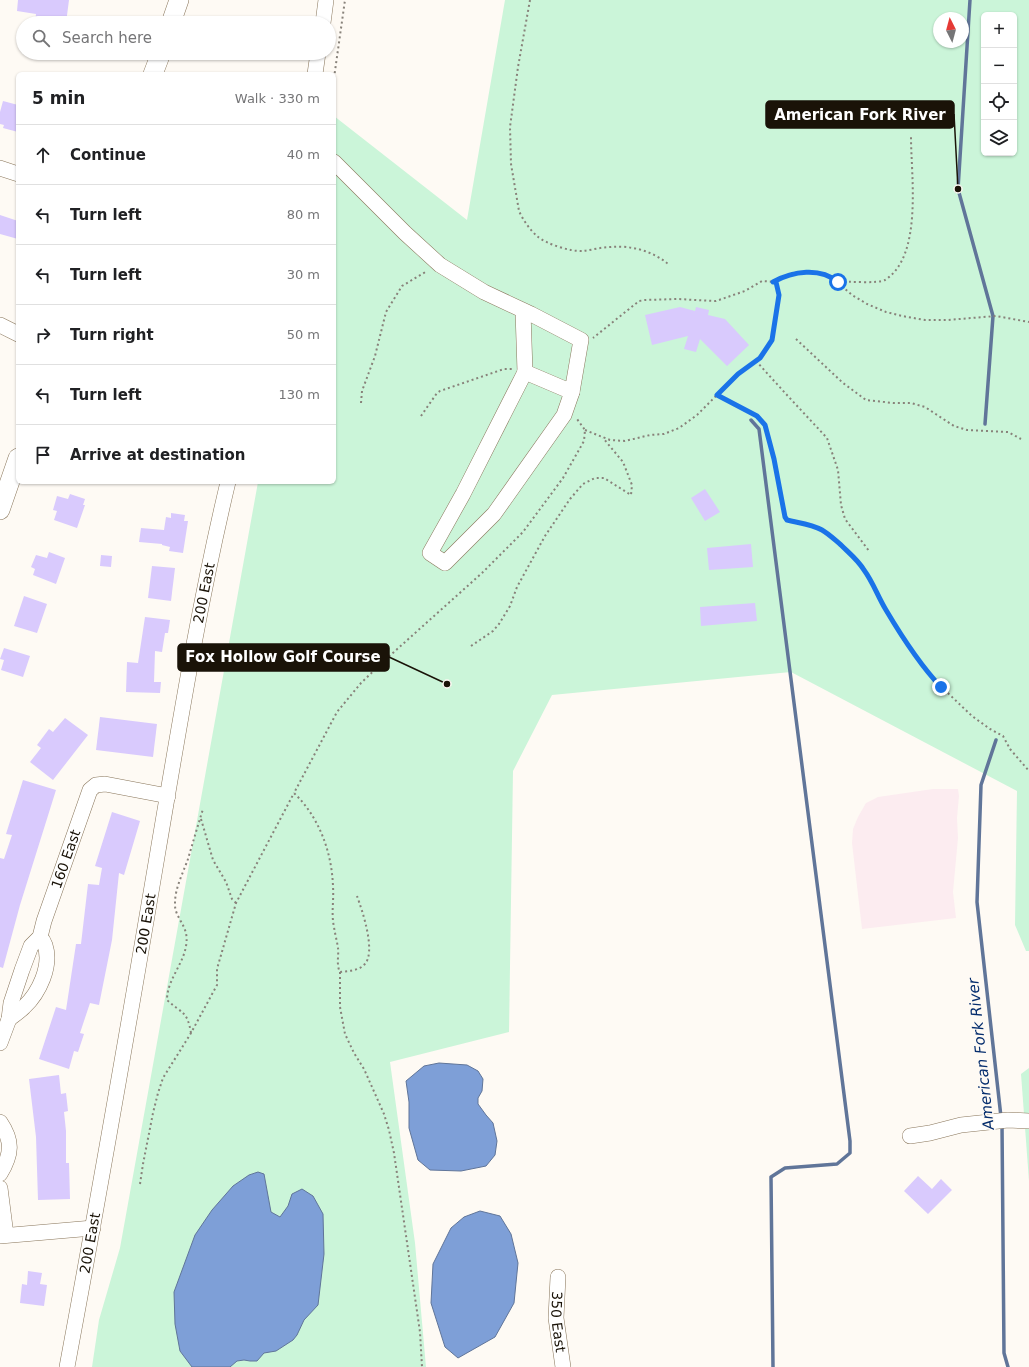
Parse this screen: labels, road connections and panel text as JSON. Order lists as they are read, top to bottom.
{
  "streets": {
    "street": ["200 East", "160 East", "350 East"]
  },
  "crossings": [
    ["200 East", "160 East"]
  ],
  "water": ["American Fork River"],
  "places": ["American Fork River", "Fox Hollow Golf Course"],
  "north": "top",
  "page": {
    "map_buttons": ["+", "−"],
    "search": "Search here",
    "heading": ["5 min", "Walk · 330 m"],
    "list": [
      ["Continue", "40 m"],
      ["Turn left", "80 m"],
      ["Turn left", "30 m"],
      ["Turn right", "50 m"],
      ["Turn left", "130 m"],
      "Arrive at destination"
    ]
  }
}
